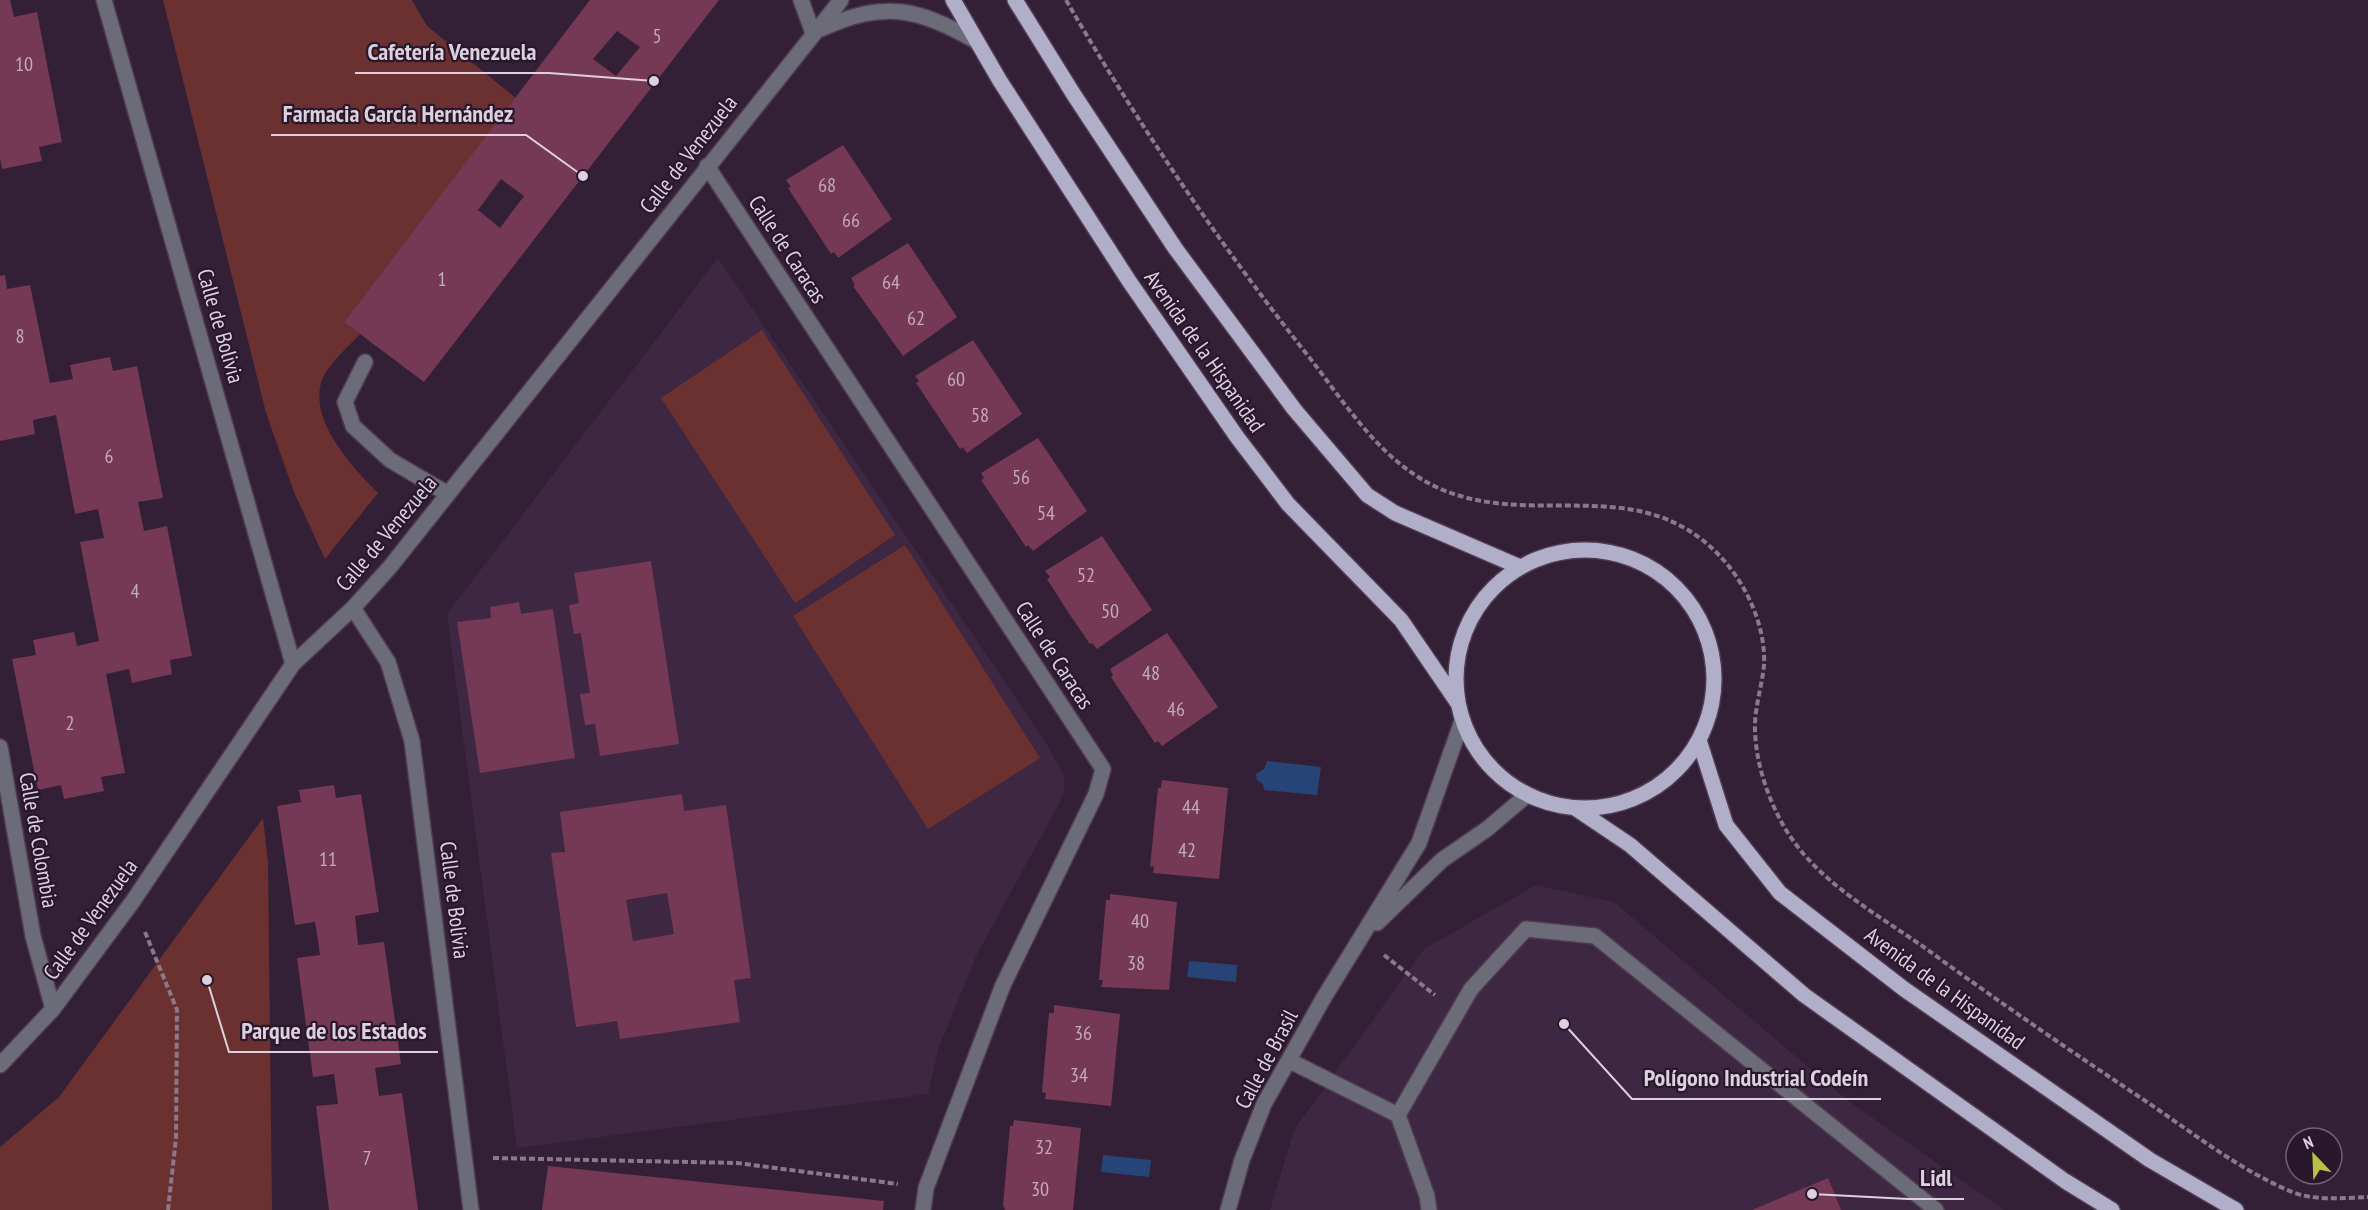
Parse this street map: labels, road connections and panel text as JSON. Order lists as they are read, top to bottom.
{
  "streets": {
    "main road": ["Avenida de la Hispanidad"],
    "street": [
      "Calle de Venezuela",
      "Calle de Caracas",
      "Calle de Bolivia",
      "Calle de Colombia",
      "Calle de Brasil"
    ]
  },
  "crossings": [
    ["Calle de Venezuela", "Calle de Caracas"],
    ["Calle de Venezuela", "Calle de Bolivia"],
    ["Calle de Venezuela", "Avenida de la Hispanidad"],
    ["Calle de Venezuela", "Calle de Colombia"]
  ],
  "places": [
    "Cafetería Venezuela",
    "Farmacia García Hernández",
    "Parque de los Estados",
    "Polígono Industrial Codeín",
    "Lidl"
  ],
  "house_numbers": [
    "5",
    "10",
    "68",
    "66",
    "1",
    "64",
    "62",
    "8",
    "60",
    "58",
    "6",
    "56",
    "54",
    "52",
    "4",
    "50",
    "48",
    "46",
    "2",
    "44",
    "42",
    "11",
    "40",
    "38",
    "36",
    "34",
    "32",
    "7",
    "30"
  ],
  "north": "top left"
}
